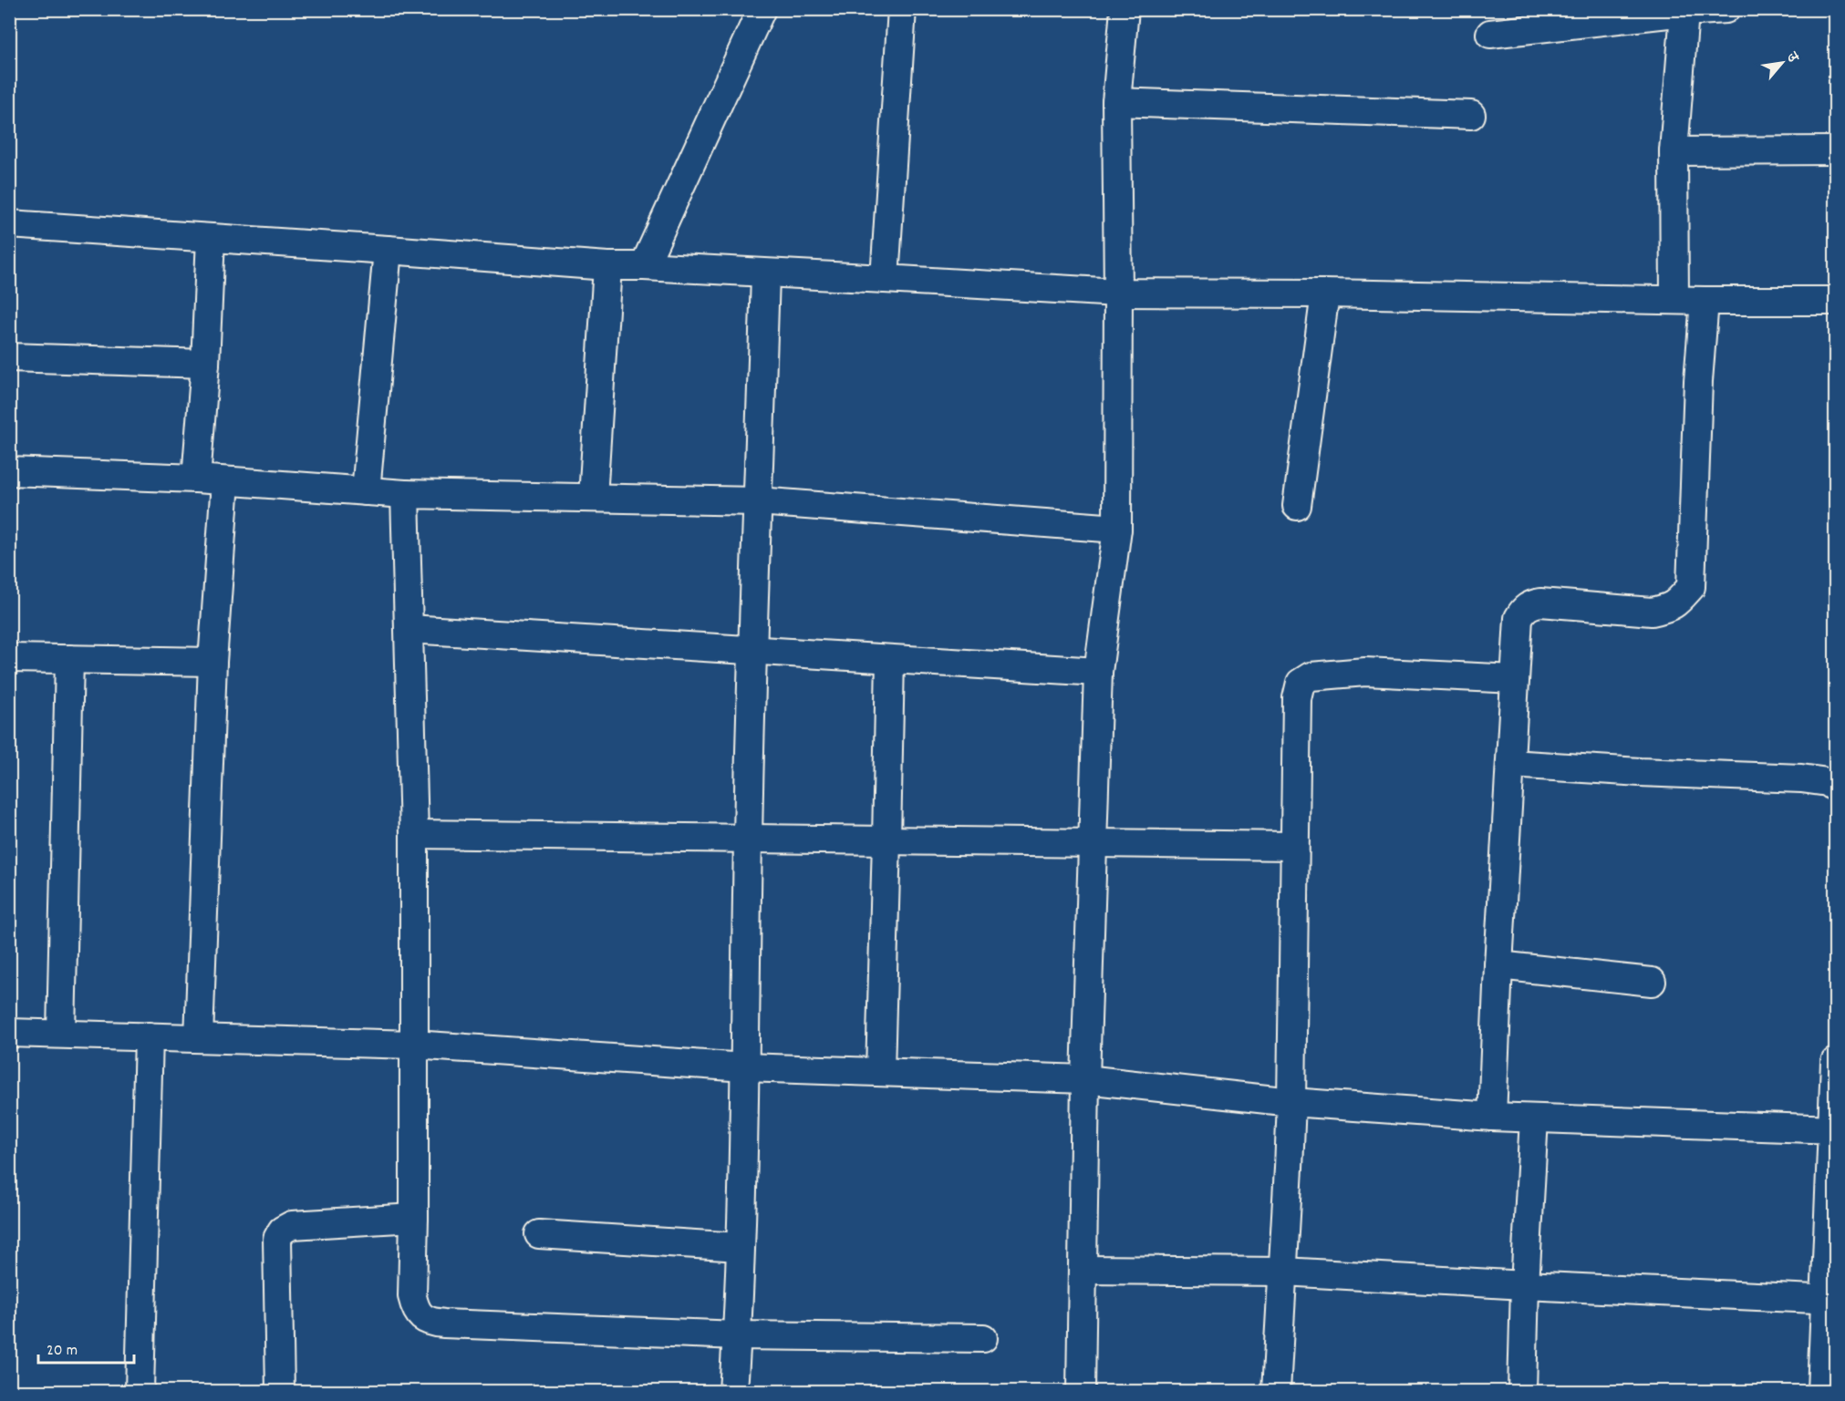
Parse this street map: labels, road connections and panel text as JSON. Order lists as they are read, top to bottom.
{
  "scale_bar": "20 m",
  "north": "top right"
}
